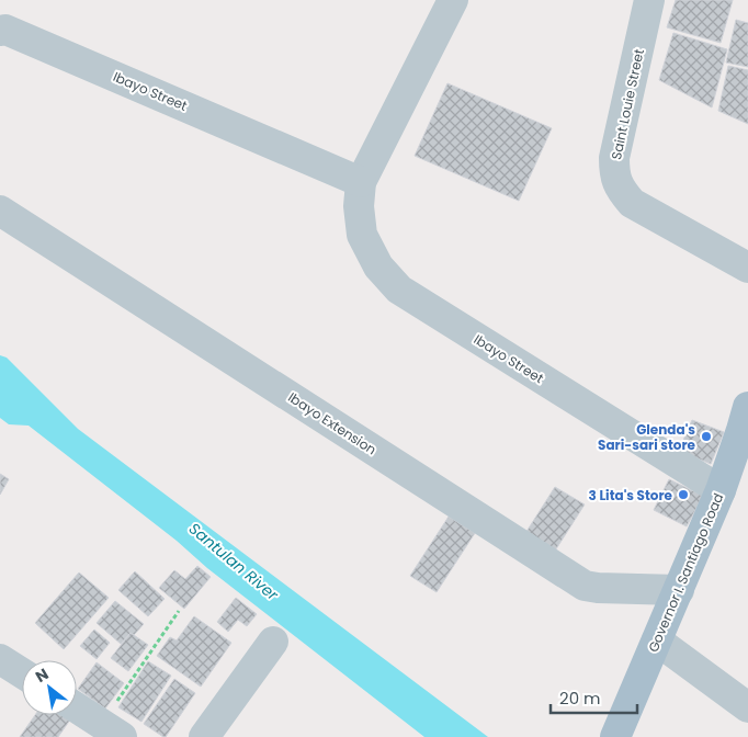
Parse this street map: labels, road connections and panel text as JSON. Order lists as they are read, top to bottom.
{
  "streets": {
    "main road": ["Governor I. Santiago Road"],
    "street": ["Ibayo Street", "Saint Louie Street", "Ibayo Extension"]
  },
  "crossings": [
    ["Ibayo Street", "Governor I. Santiago Road"],
    ["Ibayo Extension", "Governor I. Santiago Road"]
  ],
  "water": ["Santulan River"],
  "places": ["Glenda's Sari-sari store", "3 Lita's Store"],
  "scale_bar": "20 m",
  "north": "top left"
}
